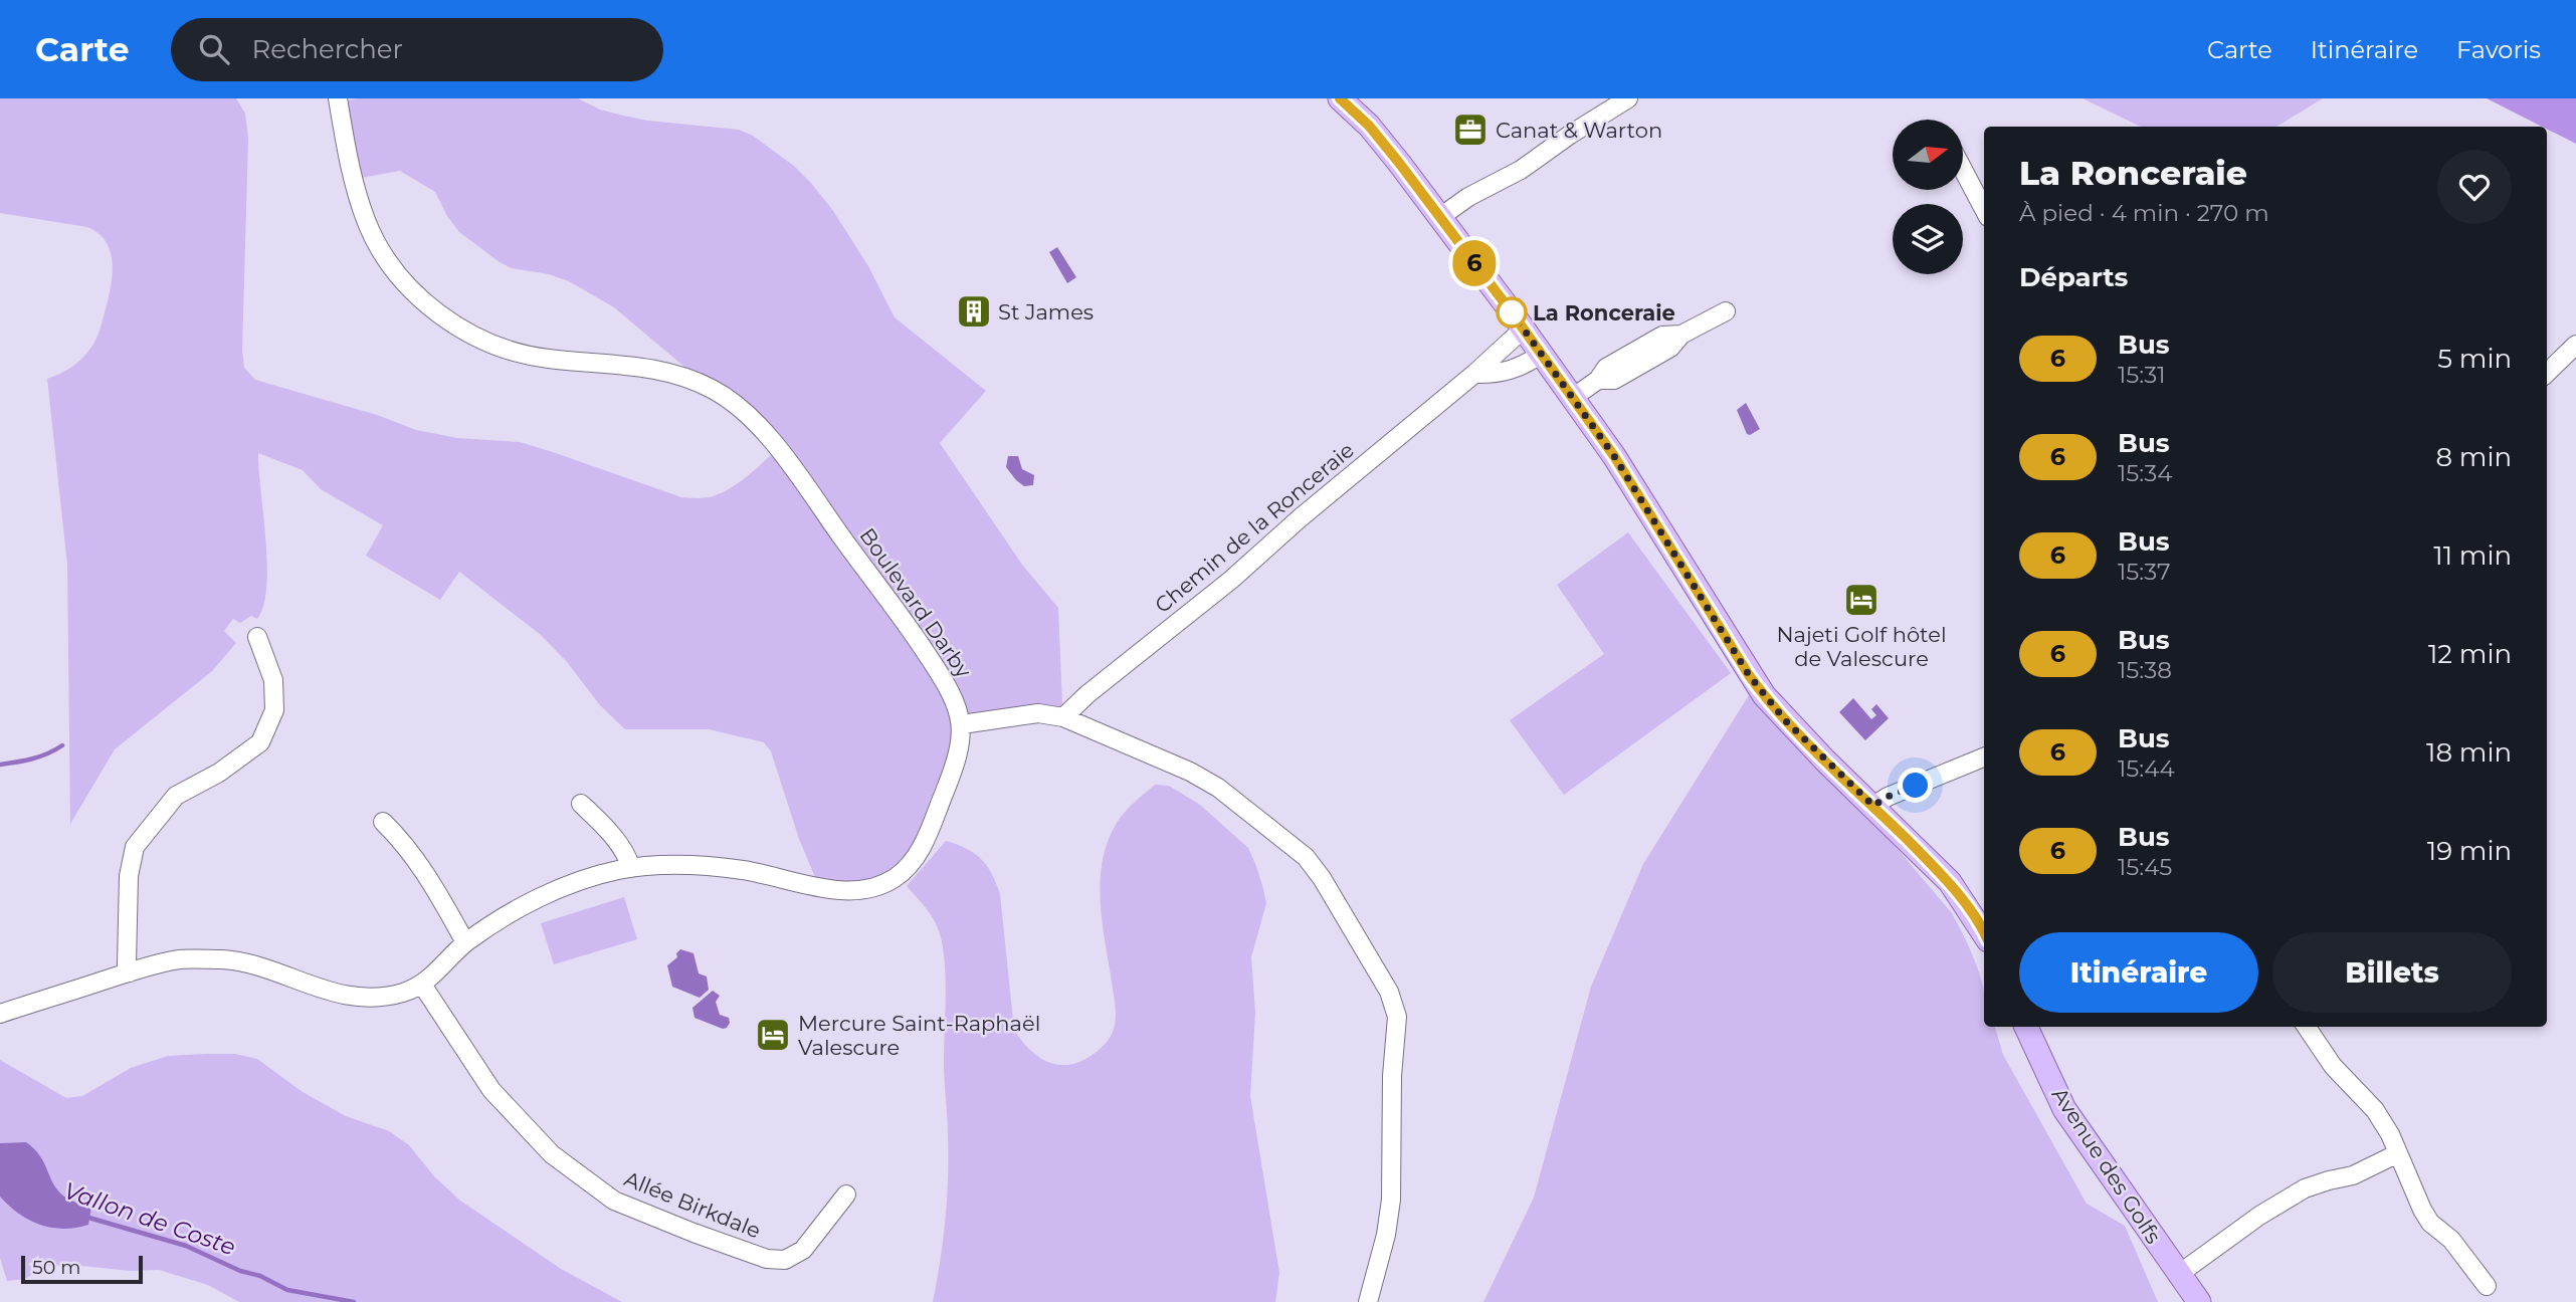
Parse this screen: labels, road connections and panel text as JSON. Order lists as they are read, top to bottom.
{
  "streets": {
    "main road": ["Avenue des Golfs"],
    "street": ["Chemin de la Ronceraie", "Boulevard Darby", "Allée Birkdale"]
  },
  "crossings": [
    ["Boulevard Darby", "Allée Birkdale"]
  ],
  "water": ["Vallon de Coste"],
  "places": {
    "office": ["Canat & Warton"],
    "building": ["St James"],
    "other": ["La Ronceraie"],
    "hotel": ["Najeti Golf hôtel de Valescure", "Mercure Saint-Raphaël Valescure"]
  },
  "lines": ["bus line 6"],
  "scale_bar": "50 m",
  "north": "right",
  "page": {
    "header": "Carte",
    "search": "Rechercher",
    "nav": ["Carte", "Itinéraire", "Favoris"],
    "on_map": "6",
    "heading": [
      ["La Ronceraie", "À pied · 4 min · 270 m"],
      "Départs"
    ],
    "list": [
      {
        "mark": "6",
        "name": "Bus",
        "note": "15:31",
        "value": "5 min"
      },
      {
        "mark": "6",
        "name": "Bus",
        "note": "15:34",
        "value": "8 min"
      },
      {
        "mark": "6",
        "name": "Bus",
        "note": "15:37",
        "value": "11 min"
      },
      {
        "mark": "6",
        "name": "Bus",
        "note": "15:38",
        "value": "12 min"
      },
      {
        "mark": "6",
        "name": "Bus",
        "note": "15:44",
        "value": "18 min"
      },
      {
        "mark": "6",
        "name": "Bus",
        "note": "15:45",
        "value": "19 min"
      }
    ],
    "buttons": ["Itinéraire", "Billets"],
    "scale": "50 m"
  }
}
